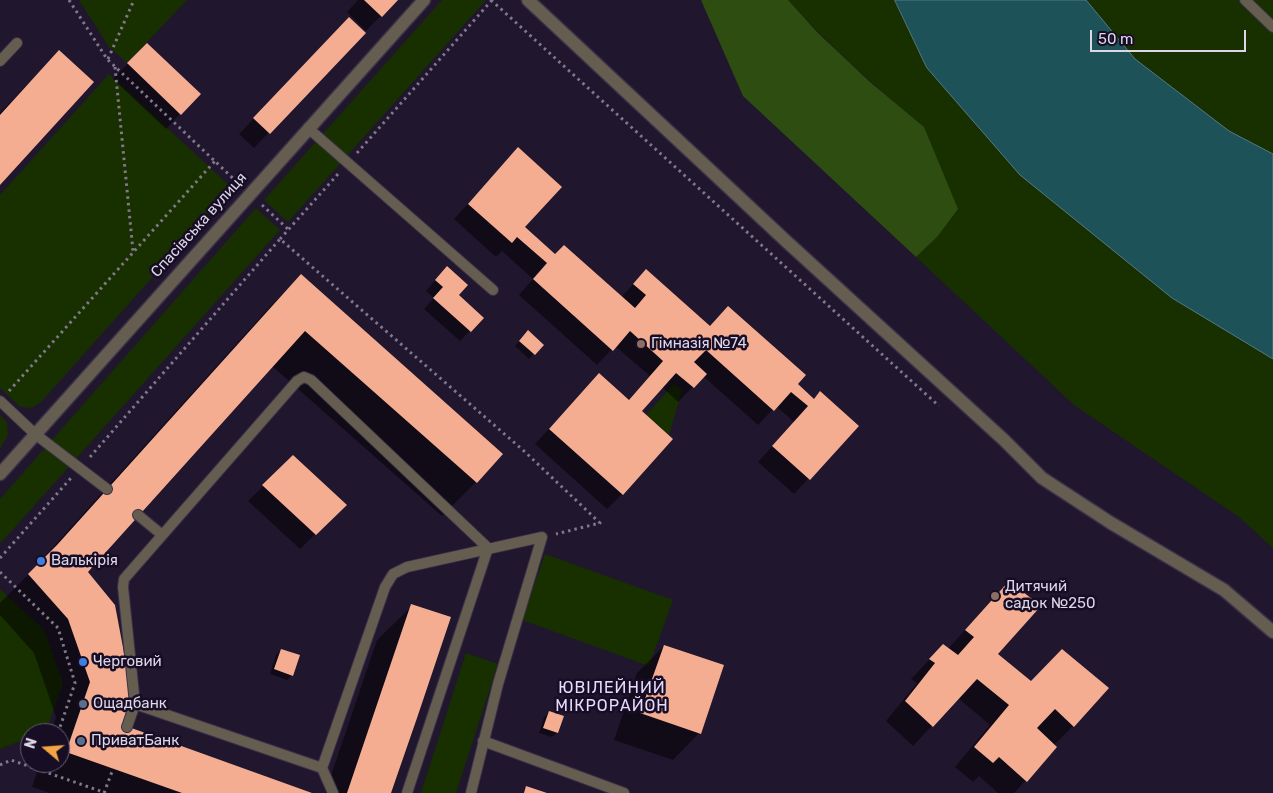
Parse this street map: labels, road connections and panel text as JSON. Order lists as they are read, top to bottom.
{
  "streets": {
    "street": ["Спасівська вулиця"]
  },
  "districts": ["ЮВІЛЕЙНИЙ МІКРОРАЙОН"],
  "places": [
    "Гімназія №74",
    "Валькірія",
    "Дитячий садок №250",
    "Черговий",
    "Ощадбанк",
    "ПриватБанк"
  ],
  "scale_bar": "50 m",
  "north": "left"
}
